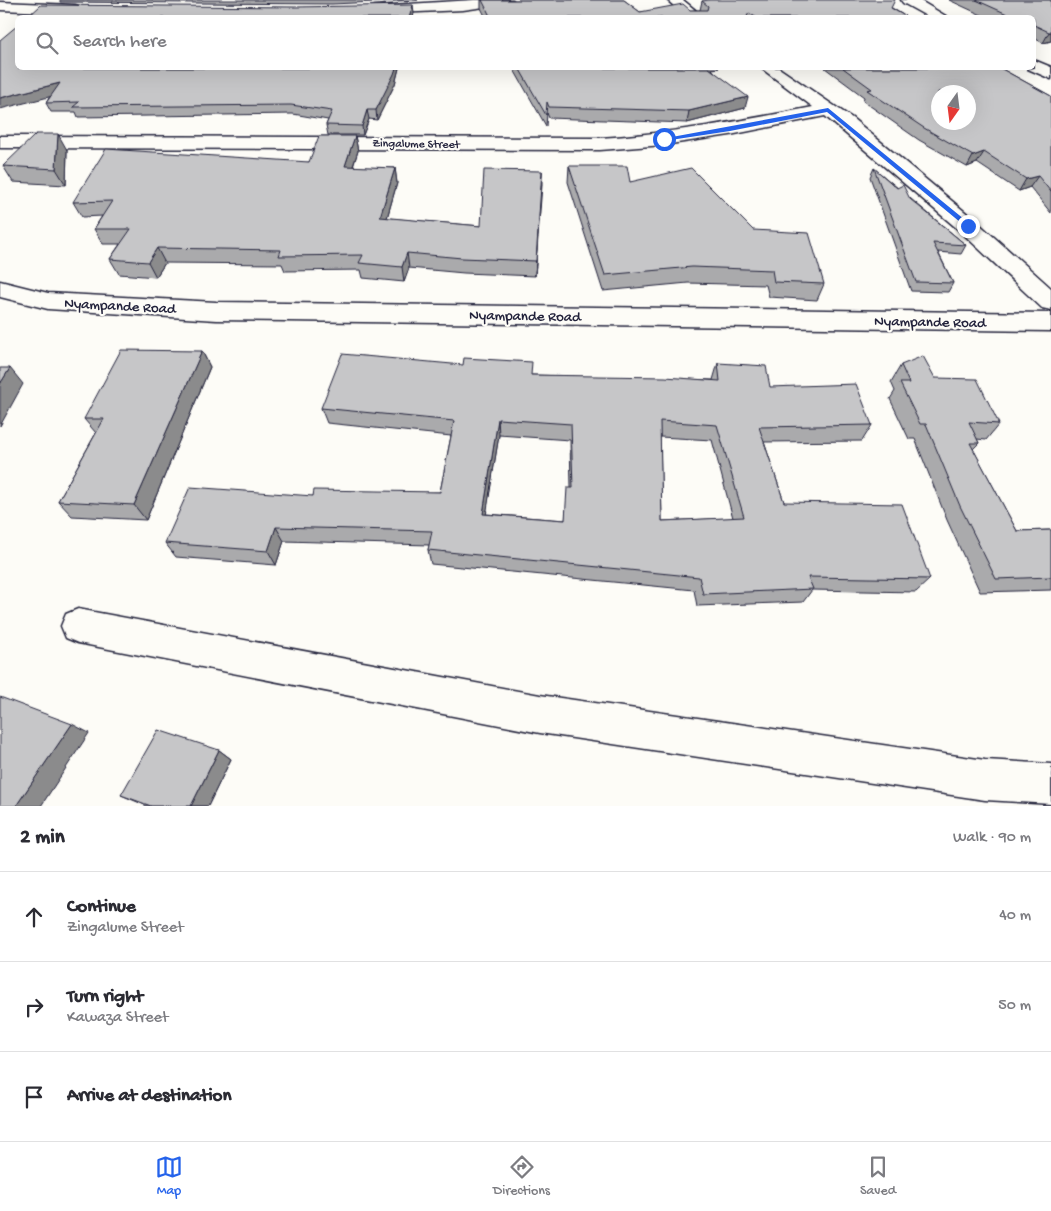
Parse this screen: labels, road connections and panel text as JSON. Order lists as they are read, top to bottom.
{
  "streets": {
    "street": ["Zingalume Street", "Nyampande Road"]
  },
  "north": "bottom",
  "page": {
    "search": "Search here",
    "heading": ["2 min", "Walk · 90 m"],
    "list": [
      ["Continue", "Zingalume Street", "40 m"],
      ["Turn right", "Kawaza Street", "50 m"],
      "Arrive at destination"
    ],
    "nav": ["Map", "Directions", "Saved"]
  }
}
